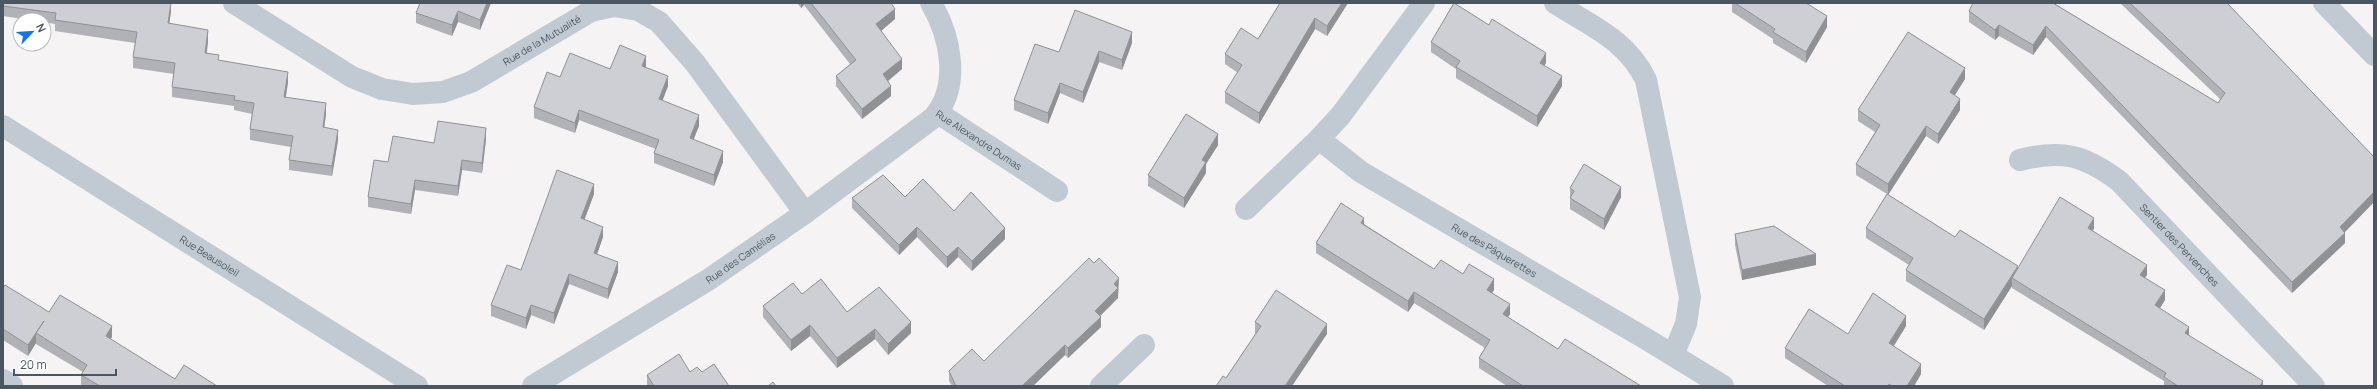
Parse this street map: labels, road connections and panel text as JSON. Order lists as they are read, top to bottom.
{
  "streets": {
    "street": [
      "Rue de la Mutualité",
      "Rue Alexandre Dumas",
      "Sentier des Pervenches",
      "Rue des Pâquerettes",
      "Rue Beausoleil",
      "Rue des Camélias"
    ]
  },
  "crossings": [
    ["Rue de la Mutualité", "Rue des Camélias"],
    ["Rue Alexandre Dumas", "Rue des Camélias"]
  ],
  "scale_bar": "20 m",
  "north": "top right"
}
